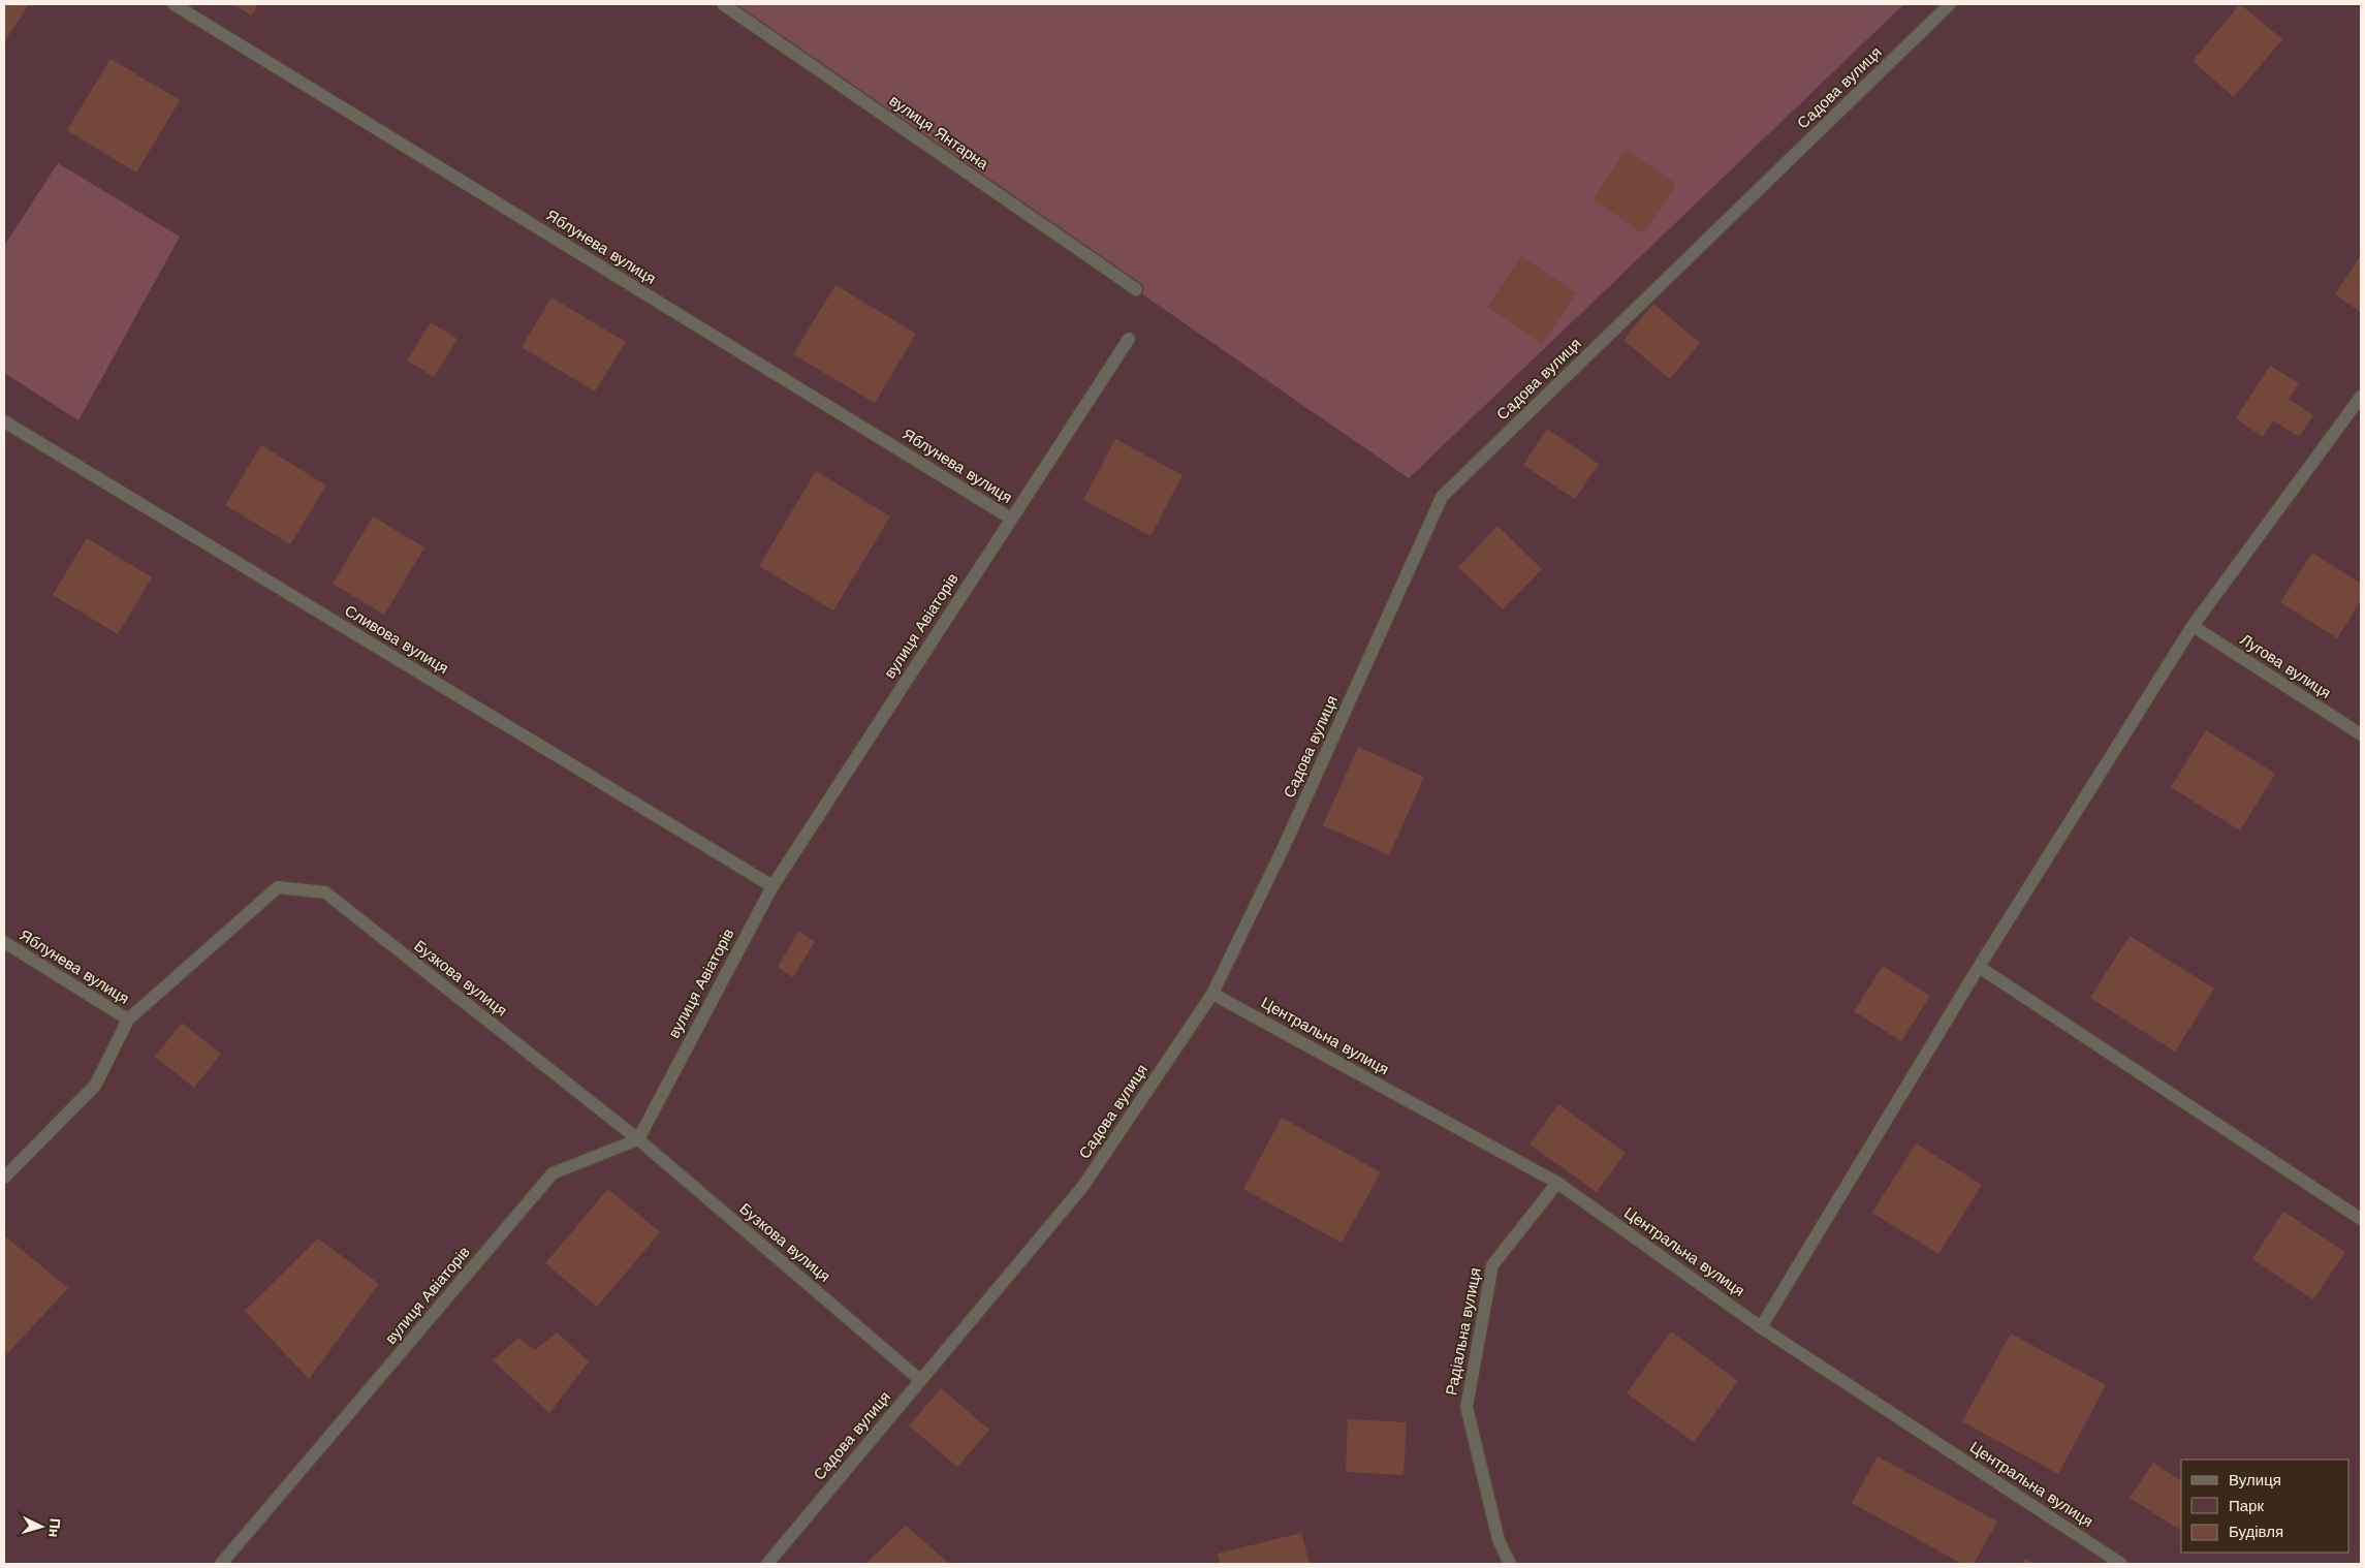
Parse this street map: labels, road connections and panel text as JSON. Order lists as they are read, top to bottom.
{
  "streets": {
    "street": [
      "Садова вулиця",
      "вулиця Янтарна",
      "Яблунева вулиця",
      "вулиця Авіаторів",
      "Сливова вулиця",
      "Лугова вулиця",
      "Бузкова вулиця",
      "Центральна вулиця",
      "Радіальна вулиця"
    ]
  },
  "crossings": [
    ["Садова вулиця", "Бузкова вулиця"],
    ["Садова вулиця", "Центральна вулиця"],
    ["Яблунева вулиця", "вулиця Авіаторів"],
    ["Яблунева вулиця", "Бузкова вулиця"],
    ["вулиця Авіаторів", "Сливова вулиця"],
    ["вулиця Авіаторів", "Бузкова вулиця"],
    ["Центральна вулиця", "Радіальна вулиця"]
  ],
  "legend": ["Вулиця", "Парк", "Будівля"],
  "north": "right"
}
